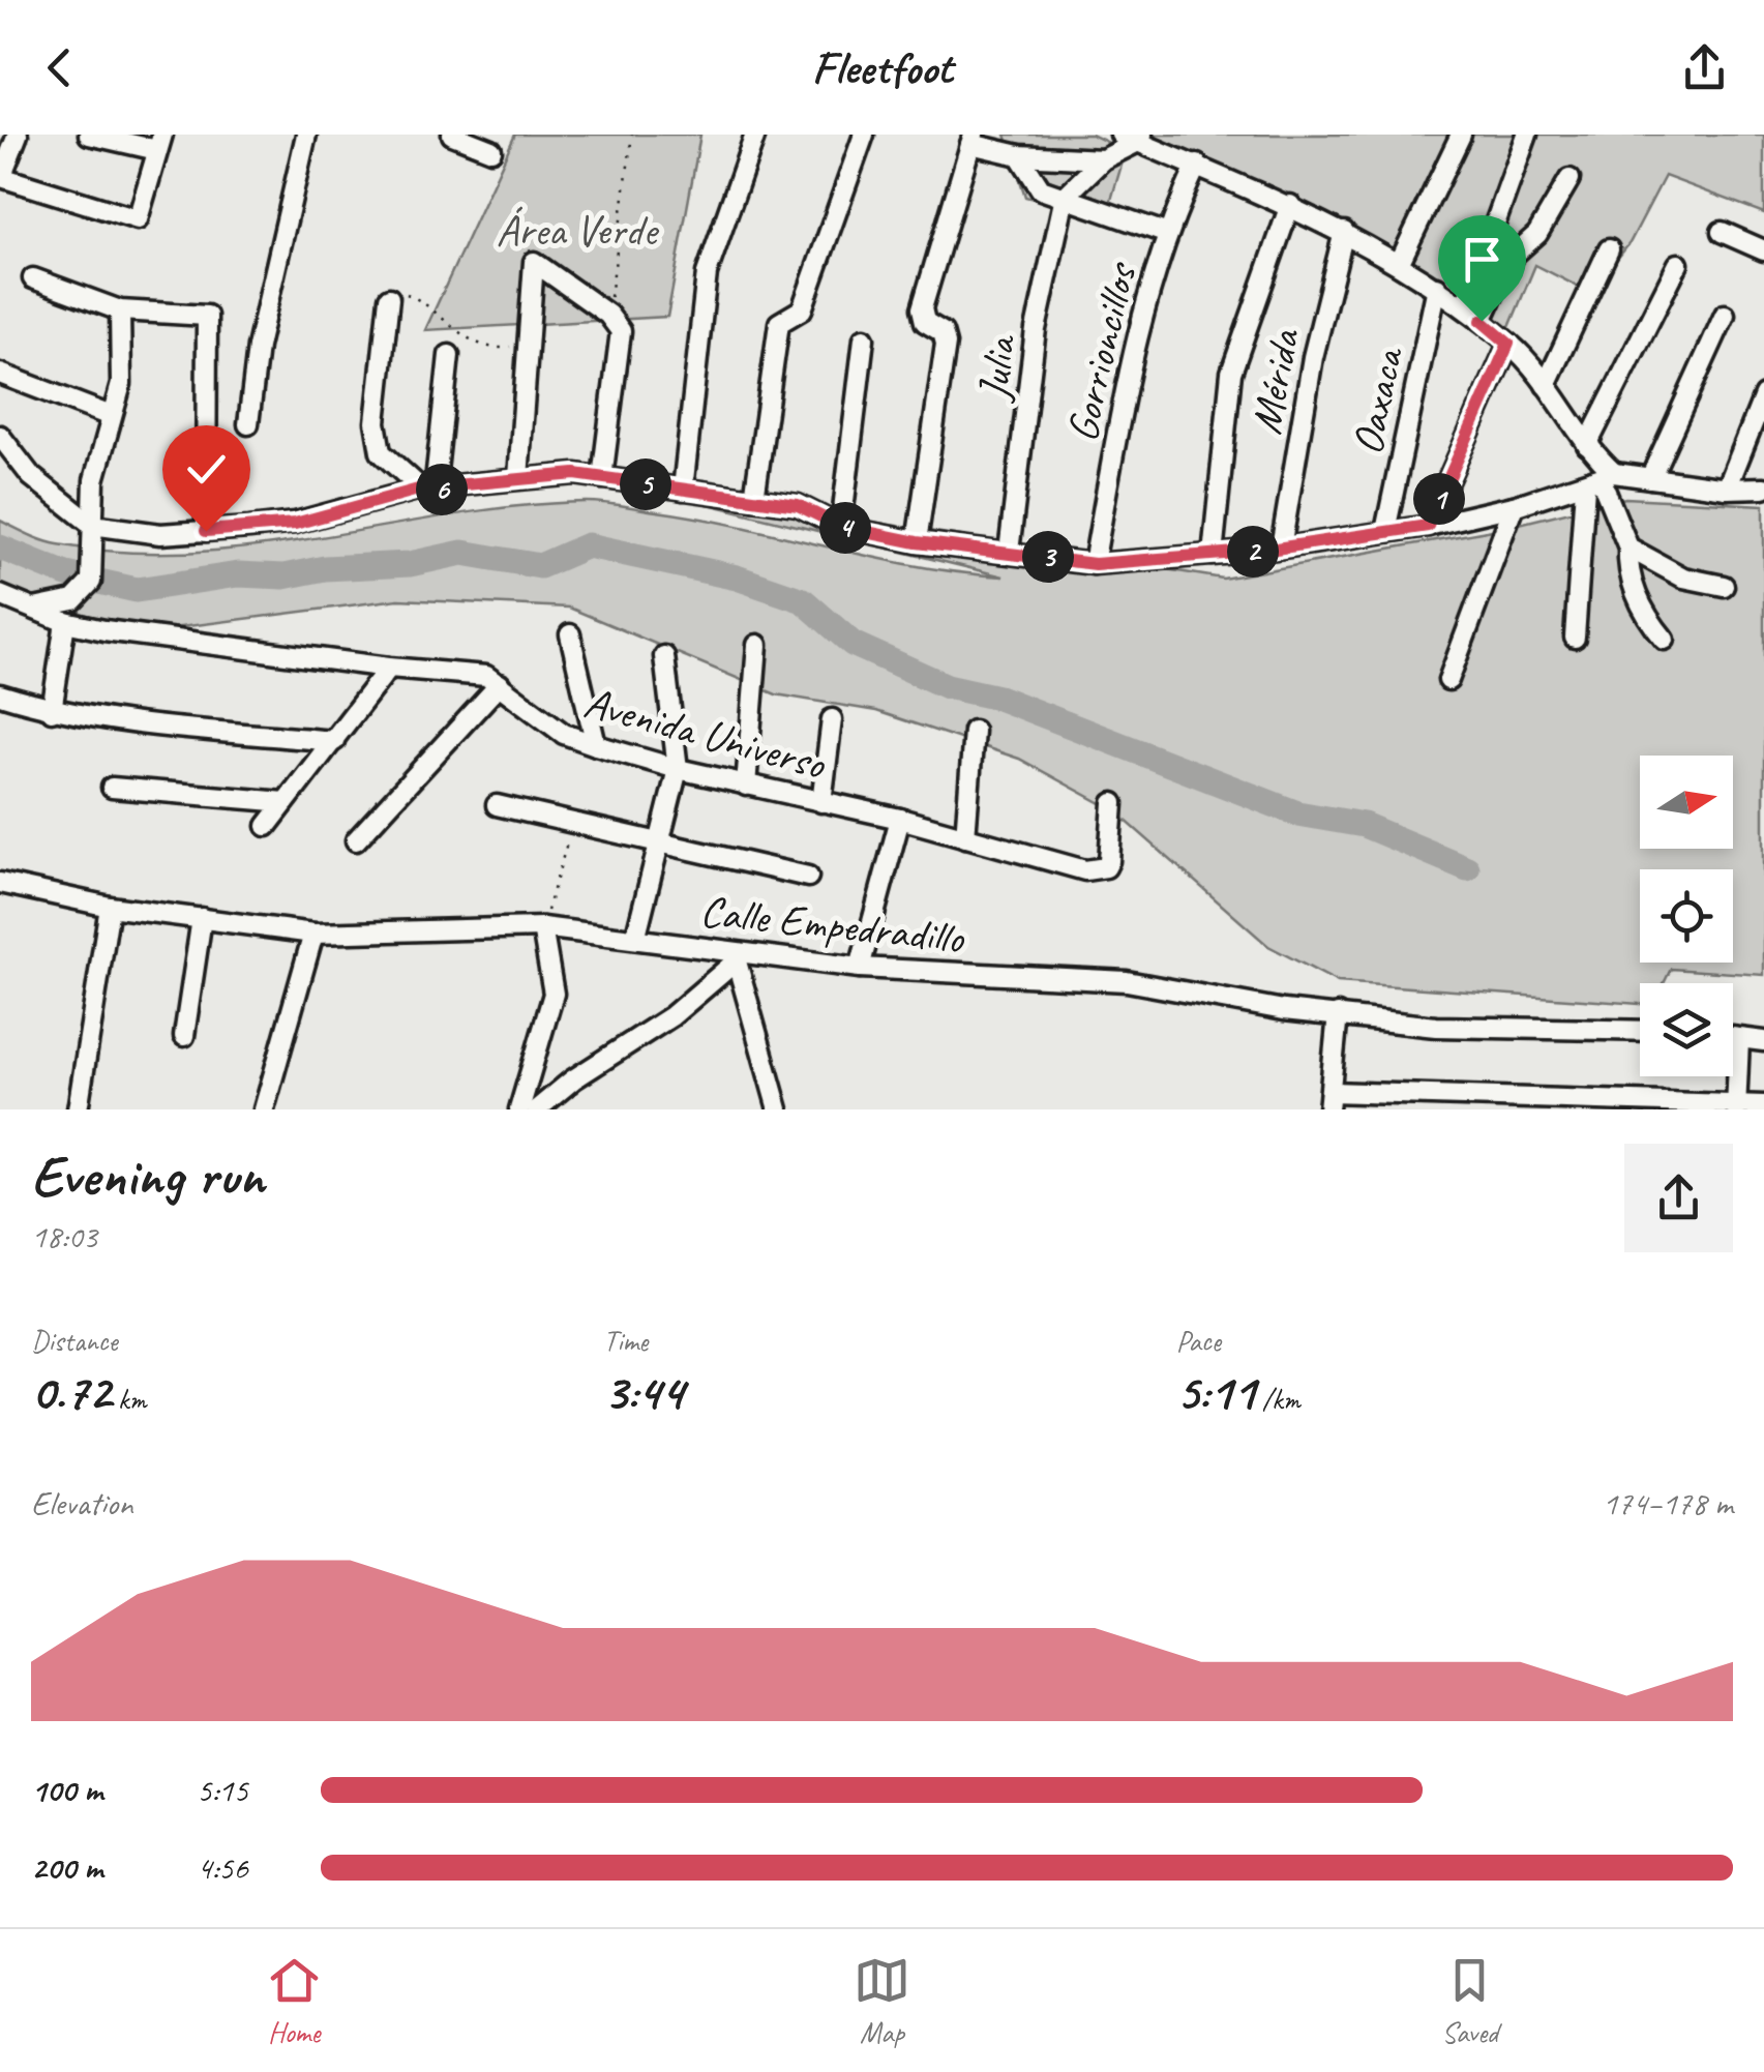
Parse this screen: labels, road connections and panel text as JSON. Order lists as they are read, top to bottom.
{
  "streets": {
    "street": [
      "Gorrioncillos",
      "Julia",
      "Mérida",
      "Oaxaca",
      "Avenida Universo",
      "Calle Empedradillo"
    ]
  },
  "parks": ["Área Verde"],
  "north": "right",
  "page": {
    "header": "Fleetfoot",
    "pins": [
      "5",
      "6",
      "1",
      "4",
      "2",
      "3"
    ],
    "heading": ["Evening run", "18:03"],
    "stats": [
      ["Distance", "0.72 km"],
      ["Time", "3:44"],
      ["Pace", "5:11 /km"]
    ],
    "chart": ["Elevation", "174–178 m"],
    "list": [
      {
        "name": "100 m",
        "note": "5:15"
      },
      {
        "name": "200 m",
        "note": "4:56"
      }
    ],
    "tabs": ["Home", "Map", "Saved"]
  }
}
